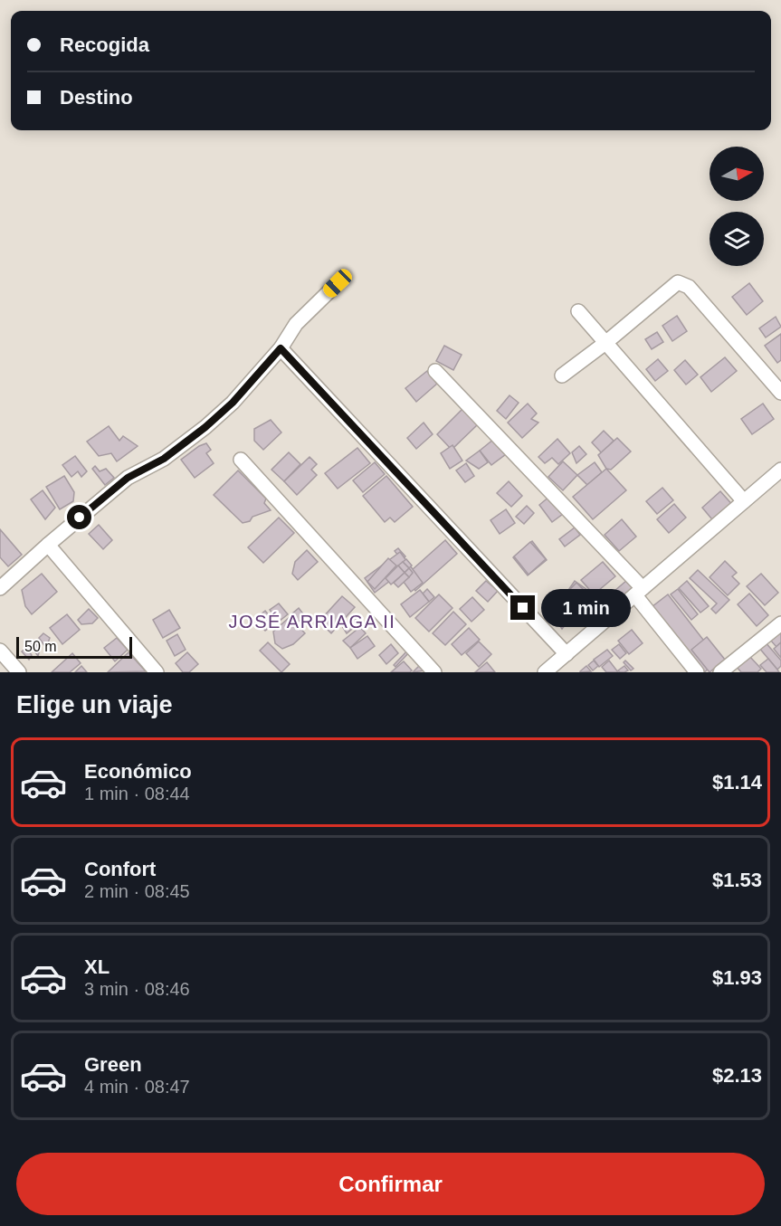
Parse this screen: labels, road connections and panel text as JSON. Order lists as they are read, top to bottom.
{
  "districts": ["JOSÉ ARRIAGA II"],
  "scale_bar": "50 m",
  "north": "right",
  "page": {
    "banner": ["Recogida", "Destino"],
    "bubble": "1 min",
    "scale": "50 m",
    "heading": "Elige un viaje",
    "list": [
      {
        "name": "Económico",
        "note": "1 min · 08:44",
        "value": "$1.14"
      },
      {
        "name": "Confort",
        "note": "2 min · 08:45",
        "value": "$1.53"
      },
      {
        "name": "XL",
        "note": "3 min · 08:46",
        "value": "$1.93"
      },
      {
        "name": "Green",
        "note": "4 min · 08:47",
        "value": "$2.13"
      }
    ],
    "buttons": "Confirmar"
  }
}
